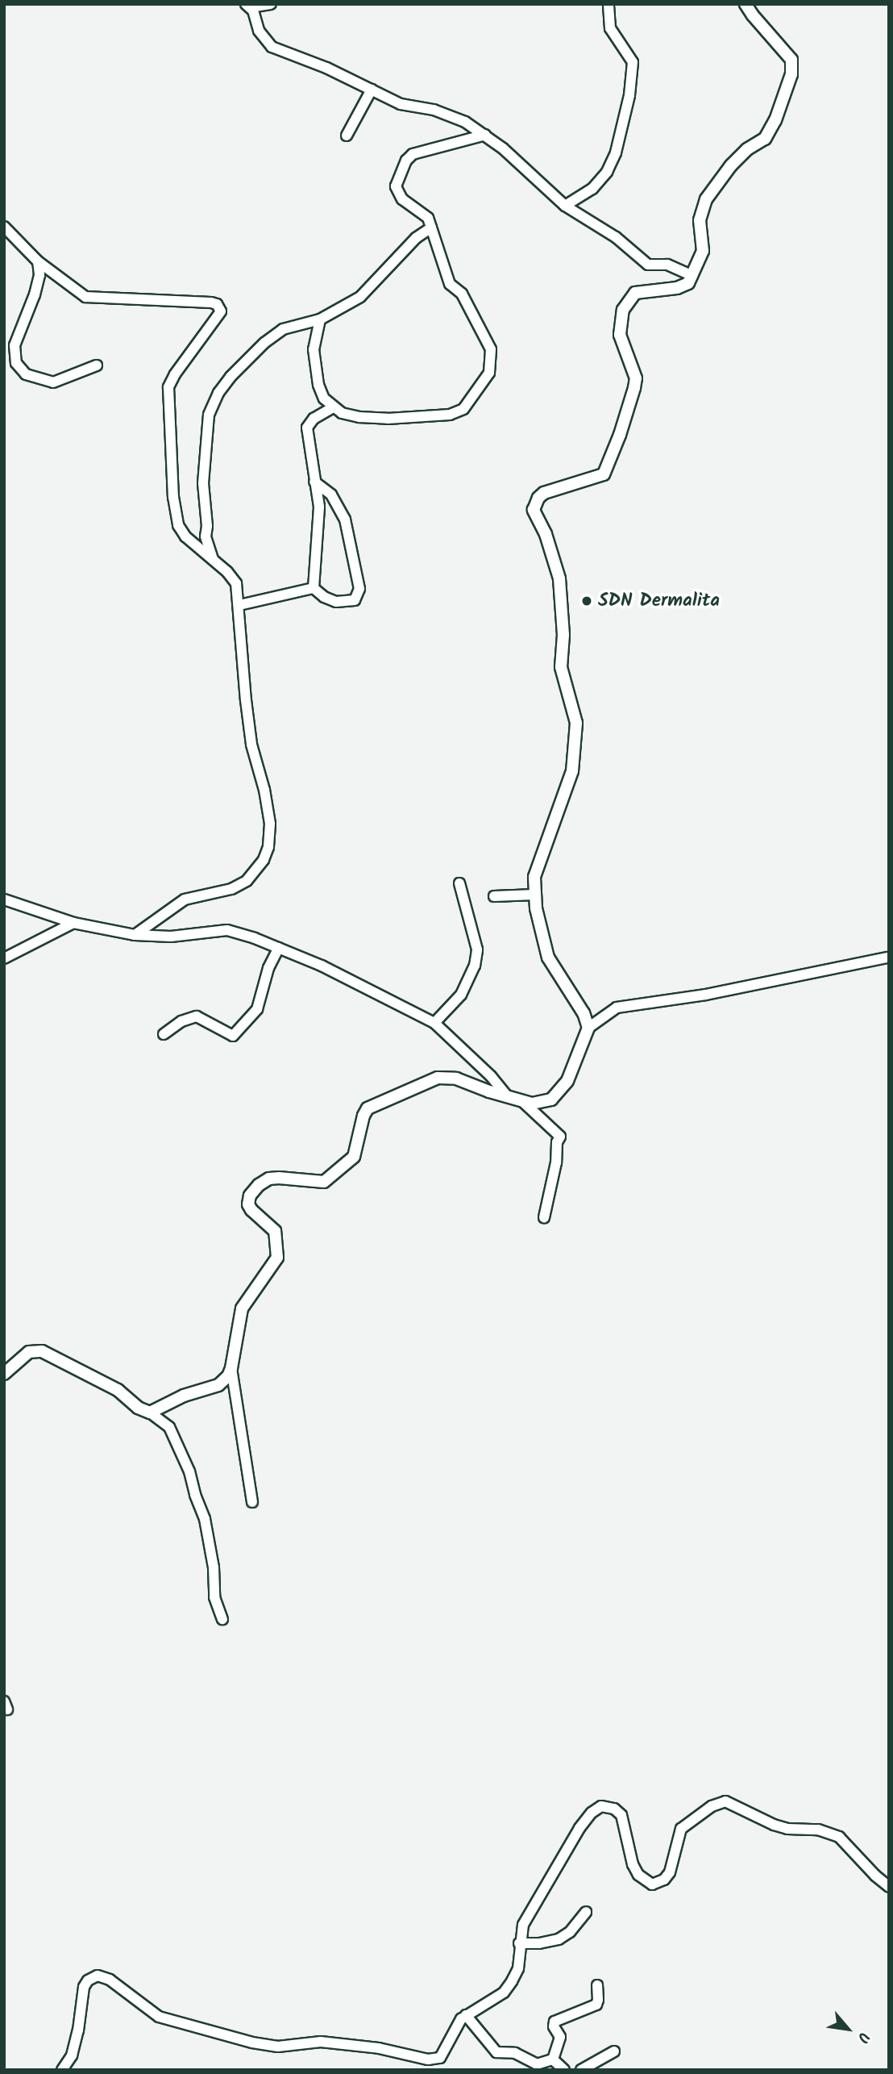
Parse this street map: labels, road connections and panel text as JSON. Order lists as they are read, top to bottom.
{
  "places": ["SDN Dermalita"],
  "north": "bottom right"
}
